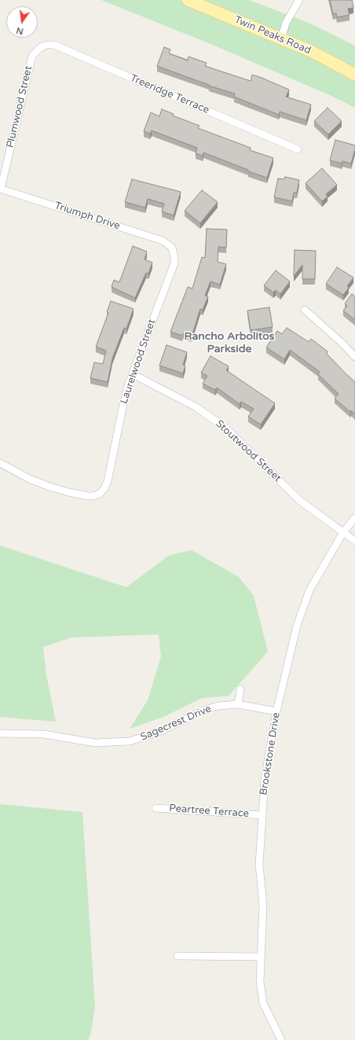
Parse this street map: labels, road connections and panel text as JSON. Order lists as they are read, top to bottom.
{
  "streets": {
    "main road": ["Twin Peaks Road"],
    "street": [
      "Treeridge Terrace",
      "Plumwood Street",
      "Triumph Drive",
      "Laurelwood Street",
      "Stoutwood Street",
      "Sagecrest Drive",
      "Brookstone Drive",
      "Peartree Terrace"
    ]
  },
  "crossings": [
    ["Treeridge Terrace", "Plumwood Street"],
    ["Plumwood Street", "Triumph Drive"],
    ["Triumph Drive", "Laurelwood Street"],
    ["Laurelwood Street", "Stoutwood Street"],
    ["Stoutwood Street", "Brookstone Drive"],
    ["Sagecrest Drive", "Brookstone Drive"],
    ["Brookstone Drive", "Peartree Terrace"]
  ],
  "districts": ["Rancho Arbolitos Parkside"],
  "north": "bottom"
}
